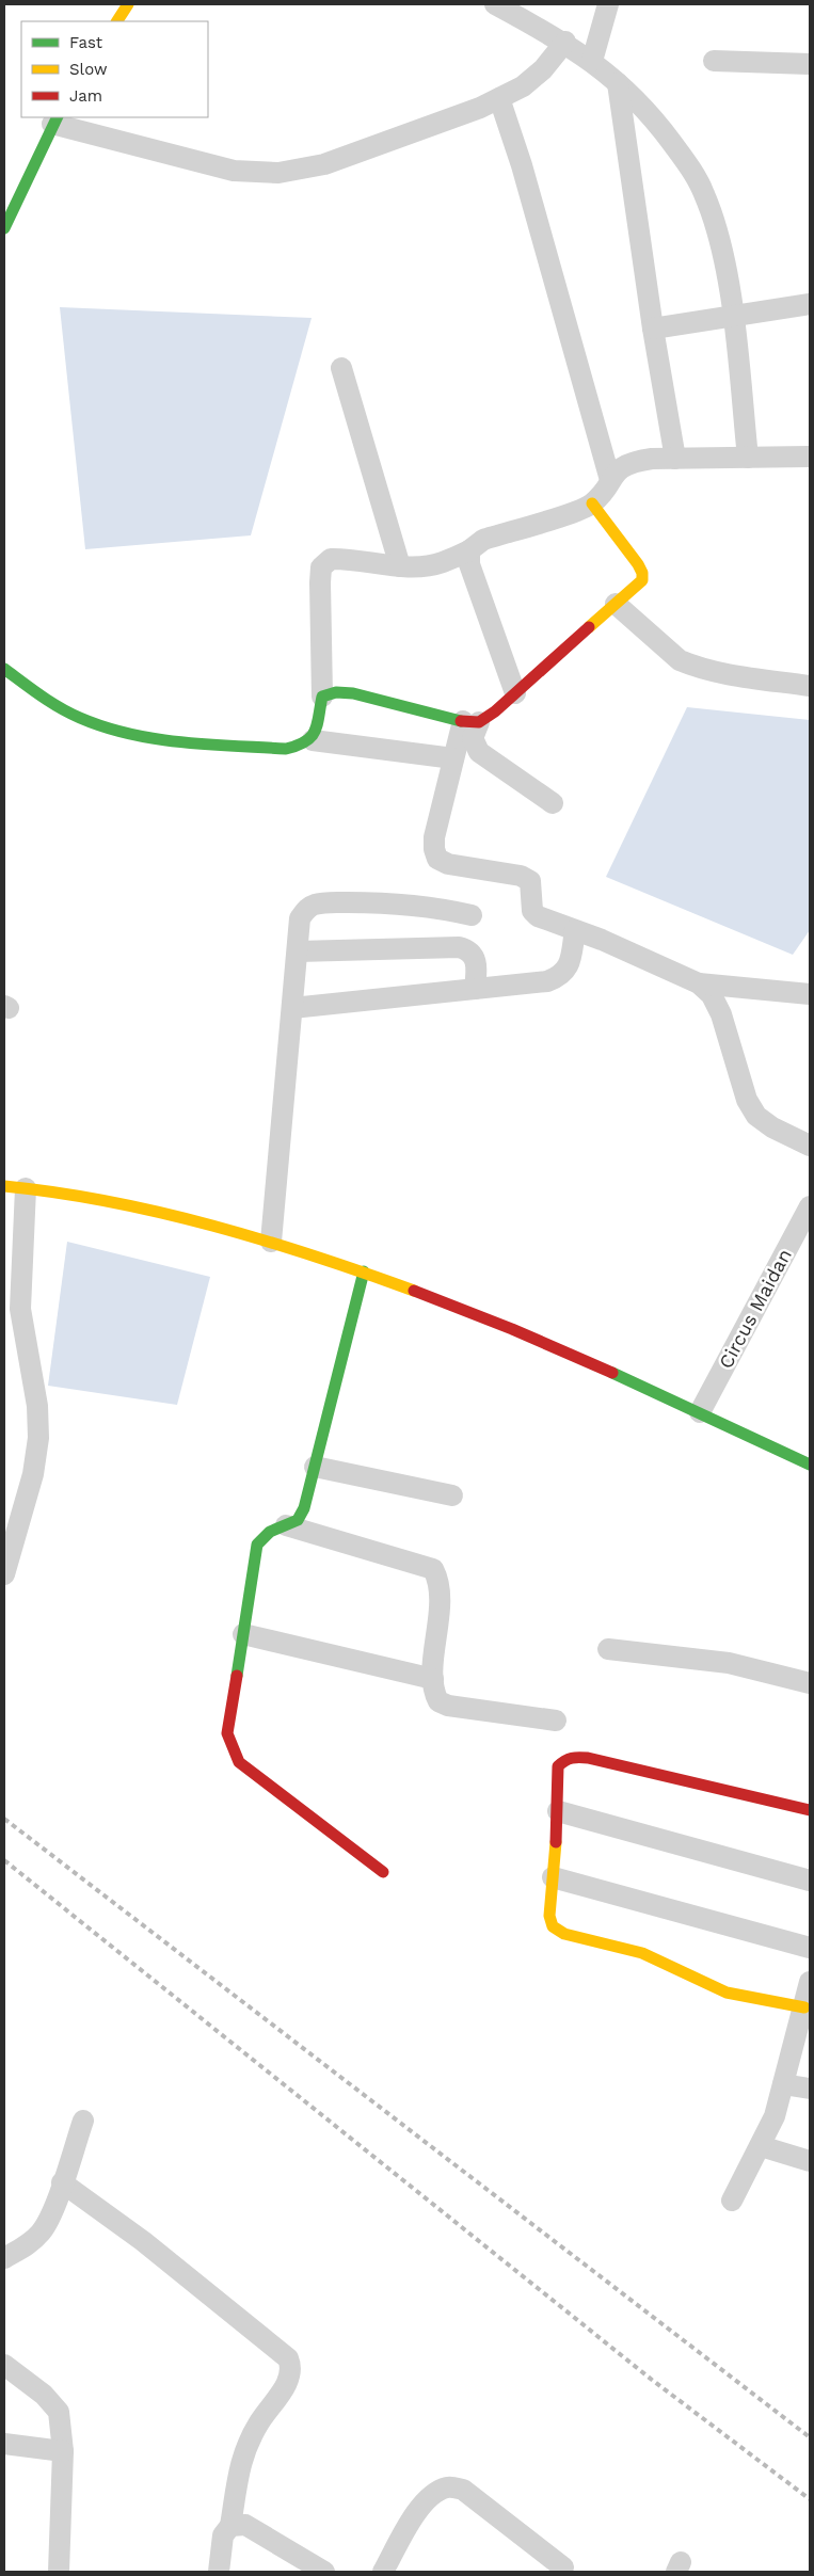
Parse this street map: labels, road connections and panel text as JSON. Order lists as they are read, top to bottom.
{
  "streets": {
    "street": ["Circus Maidan"]
  },
  "legend": ["Fast", "Slow", "Jam"]
}
